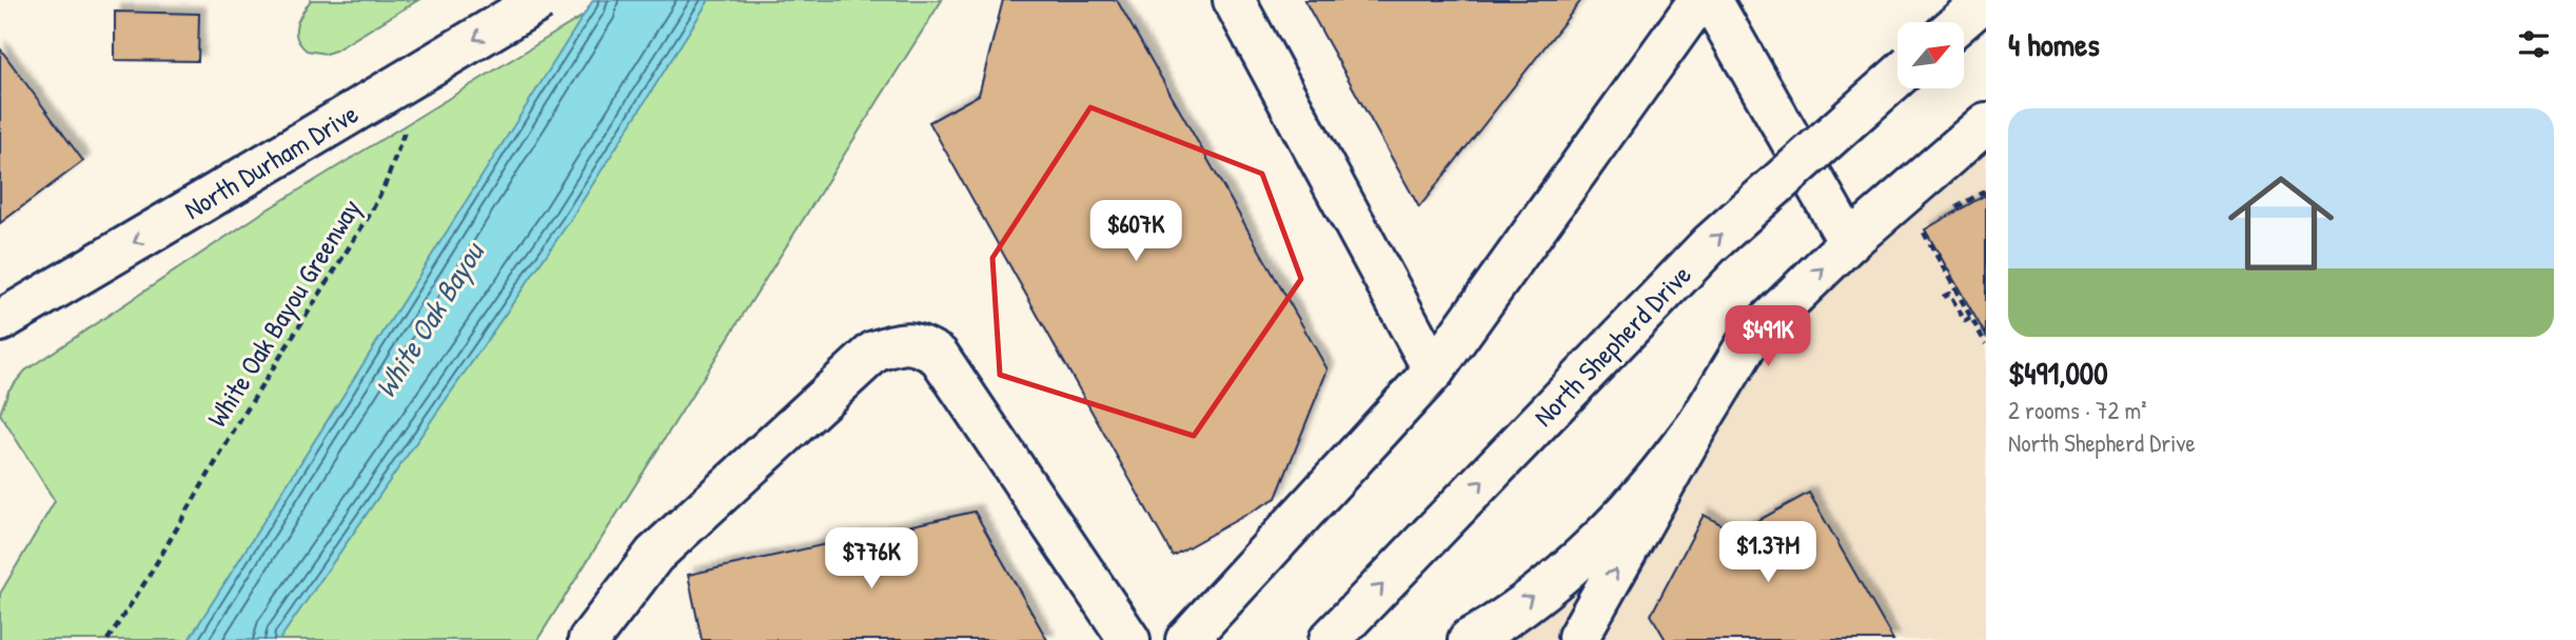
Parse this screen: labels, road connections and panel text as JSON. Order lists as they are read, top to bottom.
{
  "streets": {
    "main road": ["North Durham Drive", "North Shepherd Drive"],
    "path": ["White Oak Bayou Greenway"]
  },
  "one_way": ["North Durham Drive"],
  "water": ["White Oak Bayou"],
  "north": "top right",
  "page": {
    "heading": "4 homes",
    "list": [
      {
        "name": "$491,000",
        "note": "2 rooms · 72 m² · North Shepherd Drive"
      }
    ],
    "price": [
      "$607K",
      "$491K",
      "$1.37M",
      "$776K"
    ]
  }
}
